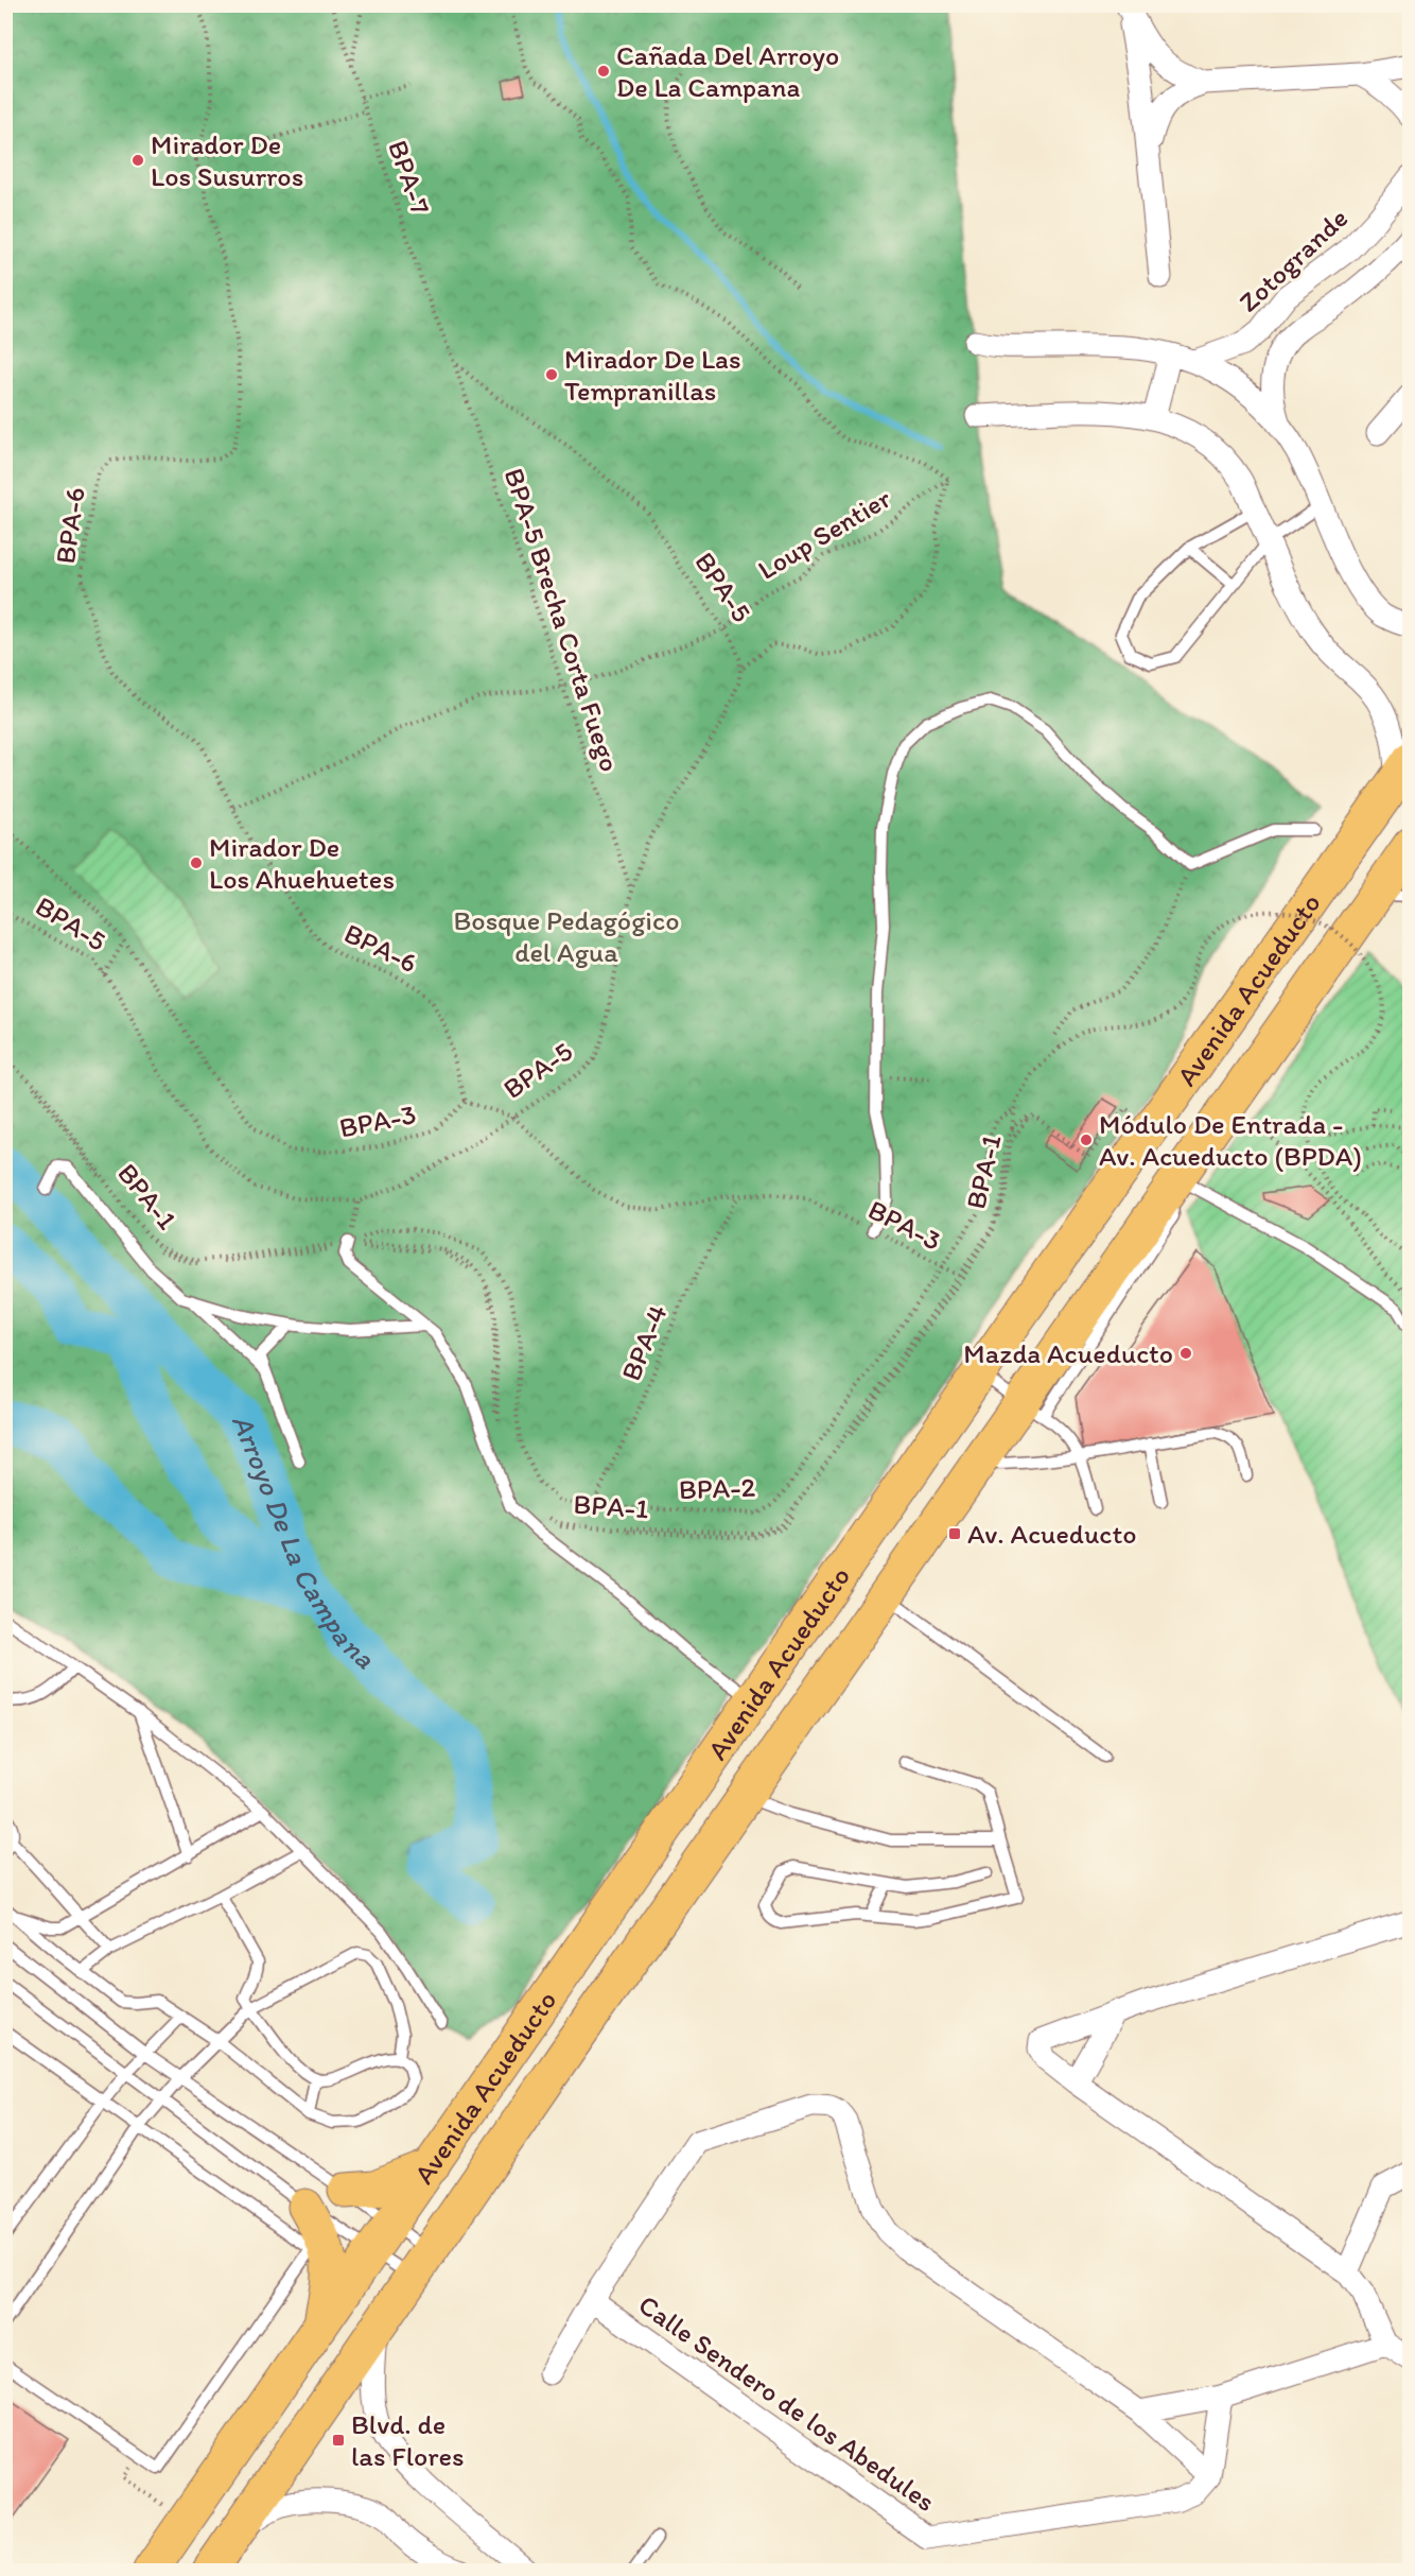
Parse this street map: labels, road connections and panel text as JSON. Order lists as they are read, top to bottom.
{
  "streets": {
    "main road": ["Avenida Acueducto"],
    "street": ["Zotogrande", "Calle Sendero de los Abedules"],
    "path": [
      "BPA-7",
      "BPA-6",
      "Loup Sentier",
      "BPA-5",
      "BPA-5 Brecha Corta Fuego",
      "BPA-3",
      "BPA-1",
      "BPA-4",
      "BPA-2"
    ]
  },
  "crossings": [
    ["BPA-7", "BPA-5"],
    ["BPA-7", "BPA-5 Brecha Corta Fuego"],
    ["BPA-6", "BPA-3"],
    ["Loup Sentier", "BPA-5"],
    ["BPA-5", "BPA-5 Brecha Corta Fuego"],
    ["BPA-5", "BPA-3"],
    ["Avenida Acueducto", "BPA-1"],
    ["BPA-3", "BPA-1"],
    ["BPA-3", "BPA-4"],
    ["BPA-3", "BPA-2"],
    ["BPA-4", "BPA-2"]
  ],
  "water": ["Arroyo De La Campana"],
  "parks": ["Bosque Pedagógico del Agua"],
  "places": {
    "other": [
      "Cañada Del Arroyo De La Campana",
      "Mirador De Los Susurros",
      "Mirador De Las Tempranillas",
      "Mirador De Los Ahuehuetes",
      "Módulo De Entrada - Av. Acueducto (BPDA)",
      "Mazda Acueducto"
    ],
    "transit": ["Av. Acueducto", "Blvd. de las Flores"]
  }
}
